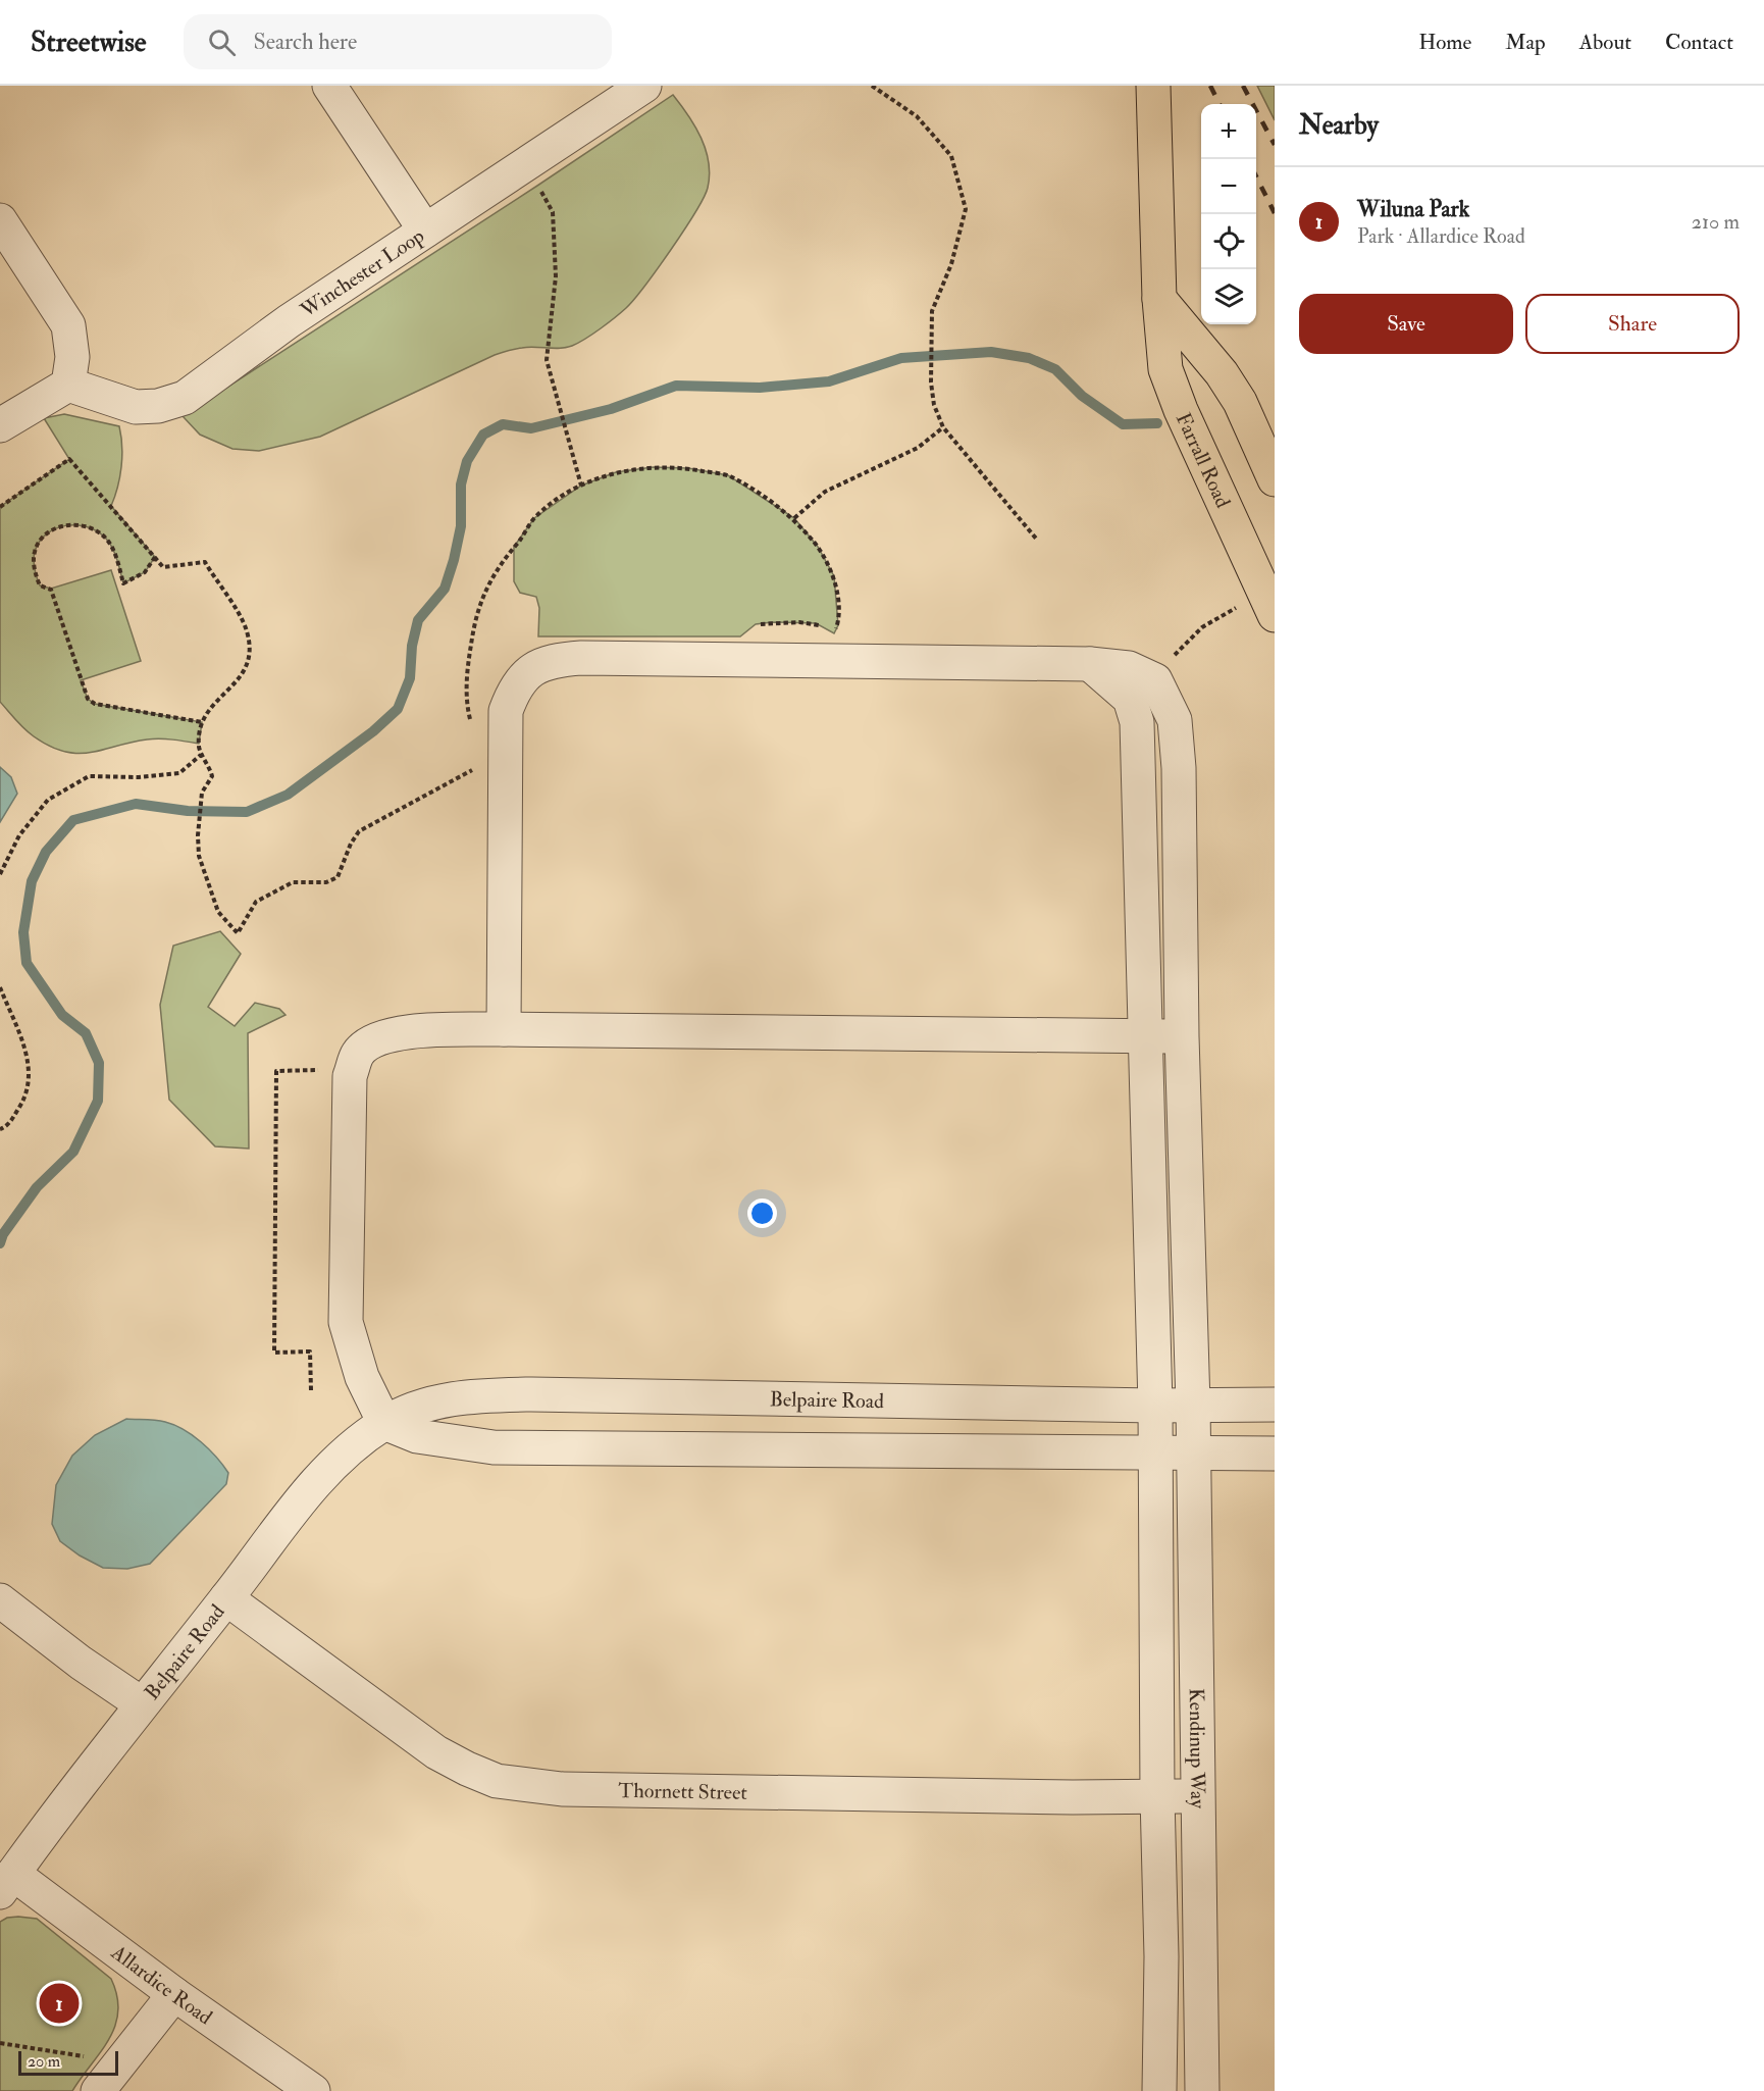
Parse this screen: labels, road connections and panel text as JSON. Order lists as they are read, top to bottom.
{
  "streets": {
    "main road": ["Farrall Road"],
    "street": [
      "Winchester Loop",
      "Belpaire Road",
      "Kendinup Way",
      "Thornett Street",
      "Allardice Road"
    ]
  },
  "crossings": [
    ["Belpaire Road", "Kendinup Way"],
    ["Belpaire Road", "Thornett Street"],
    ["Belpaire Road", "Allardice Road"],
    ["Kendinup Way", "Thornett Street"]
  ],
  "scale_bar": "20 m",
  "page": {
    "header": "Streetwise",
    "search": "Search here",
    "nav": [
      "Home",
      "Map",
      "About",
      "Contact"
    ],
    "heading": "Nearby",
    "map_buttons": ["+", "−"],
    "list": [
      {
        "mark": "1",
        "name": "Wiluna Park",
        "note": "Park · Allardice Road",
        "value": "210 m"
      }
    ],
    "buttons": ["Save", "Share"],
    "pins": "1",
    "scale": "20 m"
  }
}
